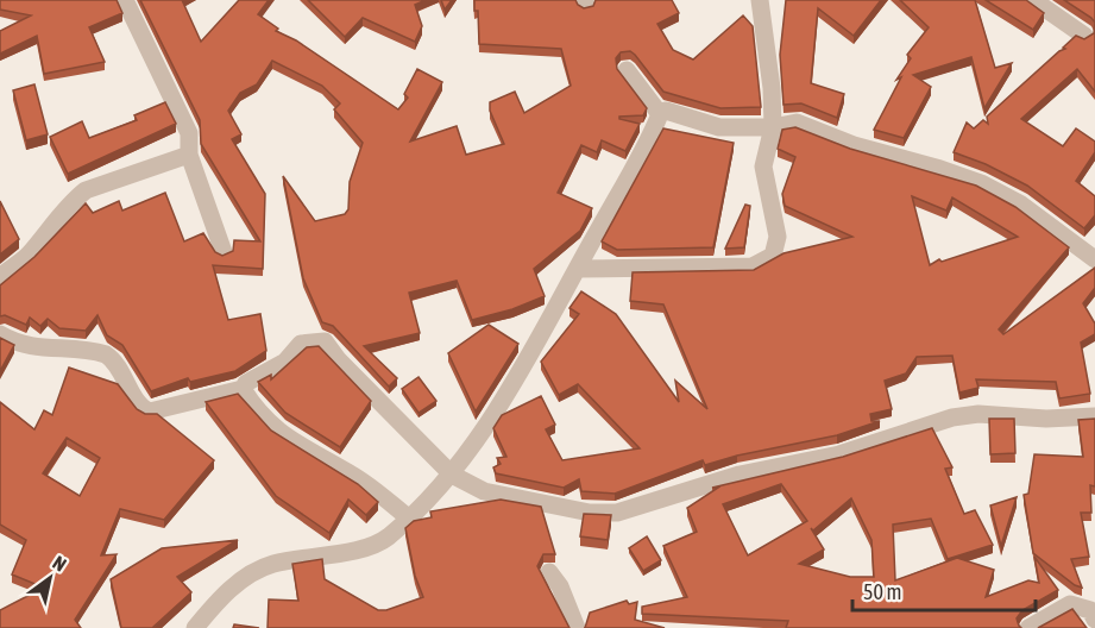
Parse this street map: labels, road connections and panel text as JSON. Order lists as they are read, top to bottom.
{
  "scale_bar": "50 m",
  "north": "top right"
}
